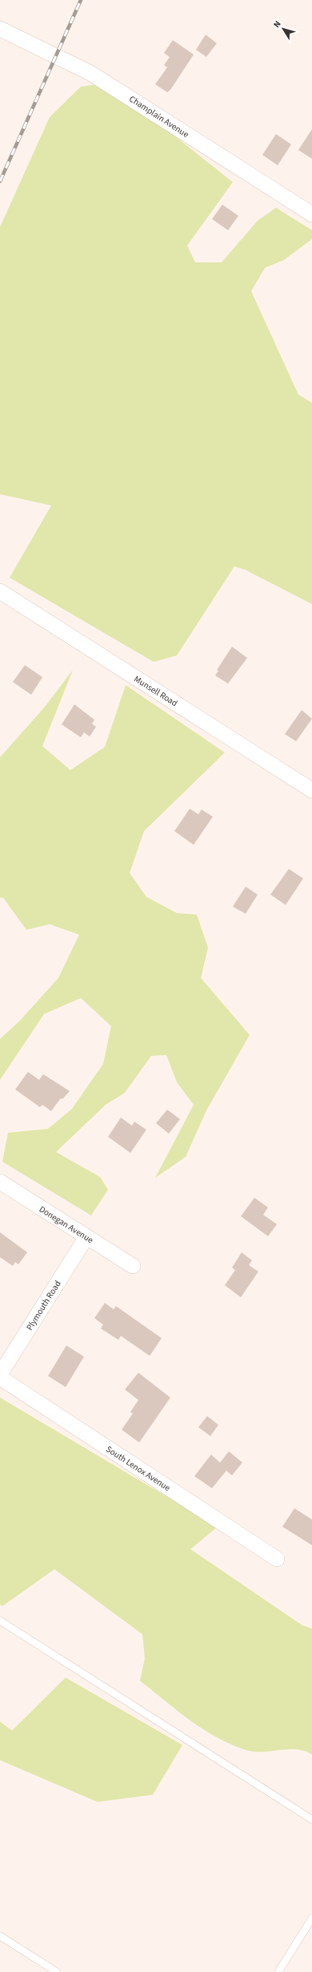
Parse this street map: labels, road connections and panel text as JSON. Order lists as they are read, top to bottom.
{
  "streets": {
    "street": [
      "Champlain Avenue",
      "Munsell Road",
      "Donegan Avenue",
      "Plymouth Road",
      "South Lenox Avenue"
    ]
  },
  "crossings": [
    ["Donegan Avenue", "Plymouth Road"]
  ],
  "north": "top left"
}
